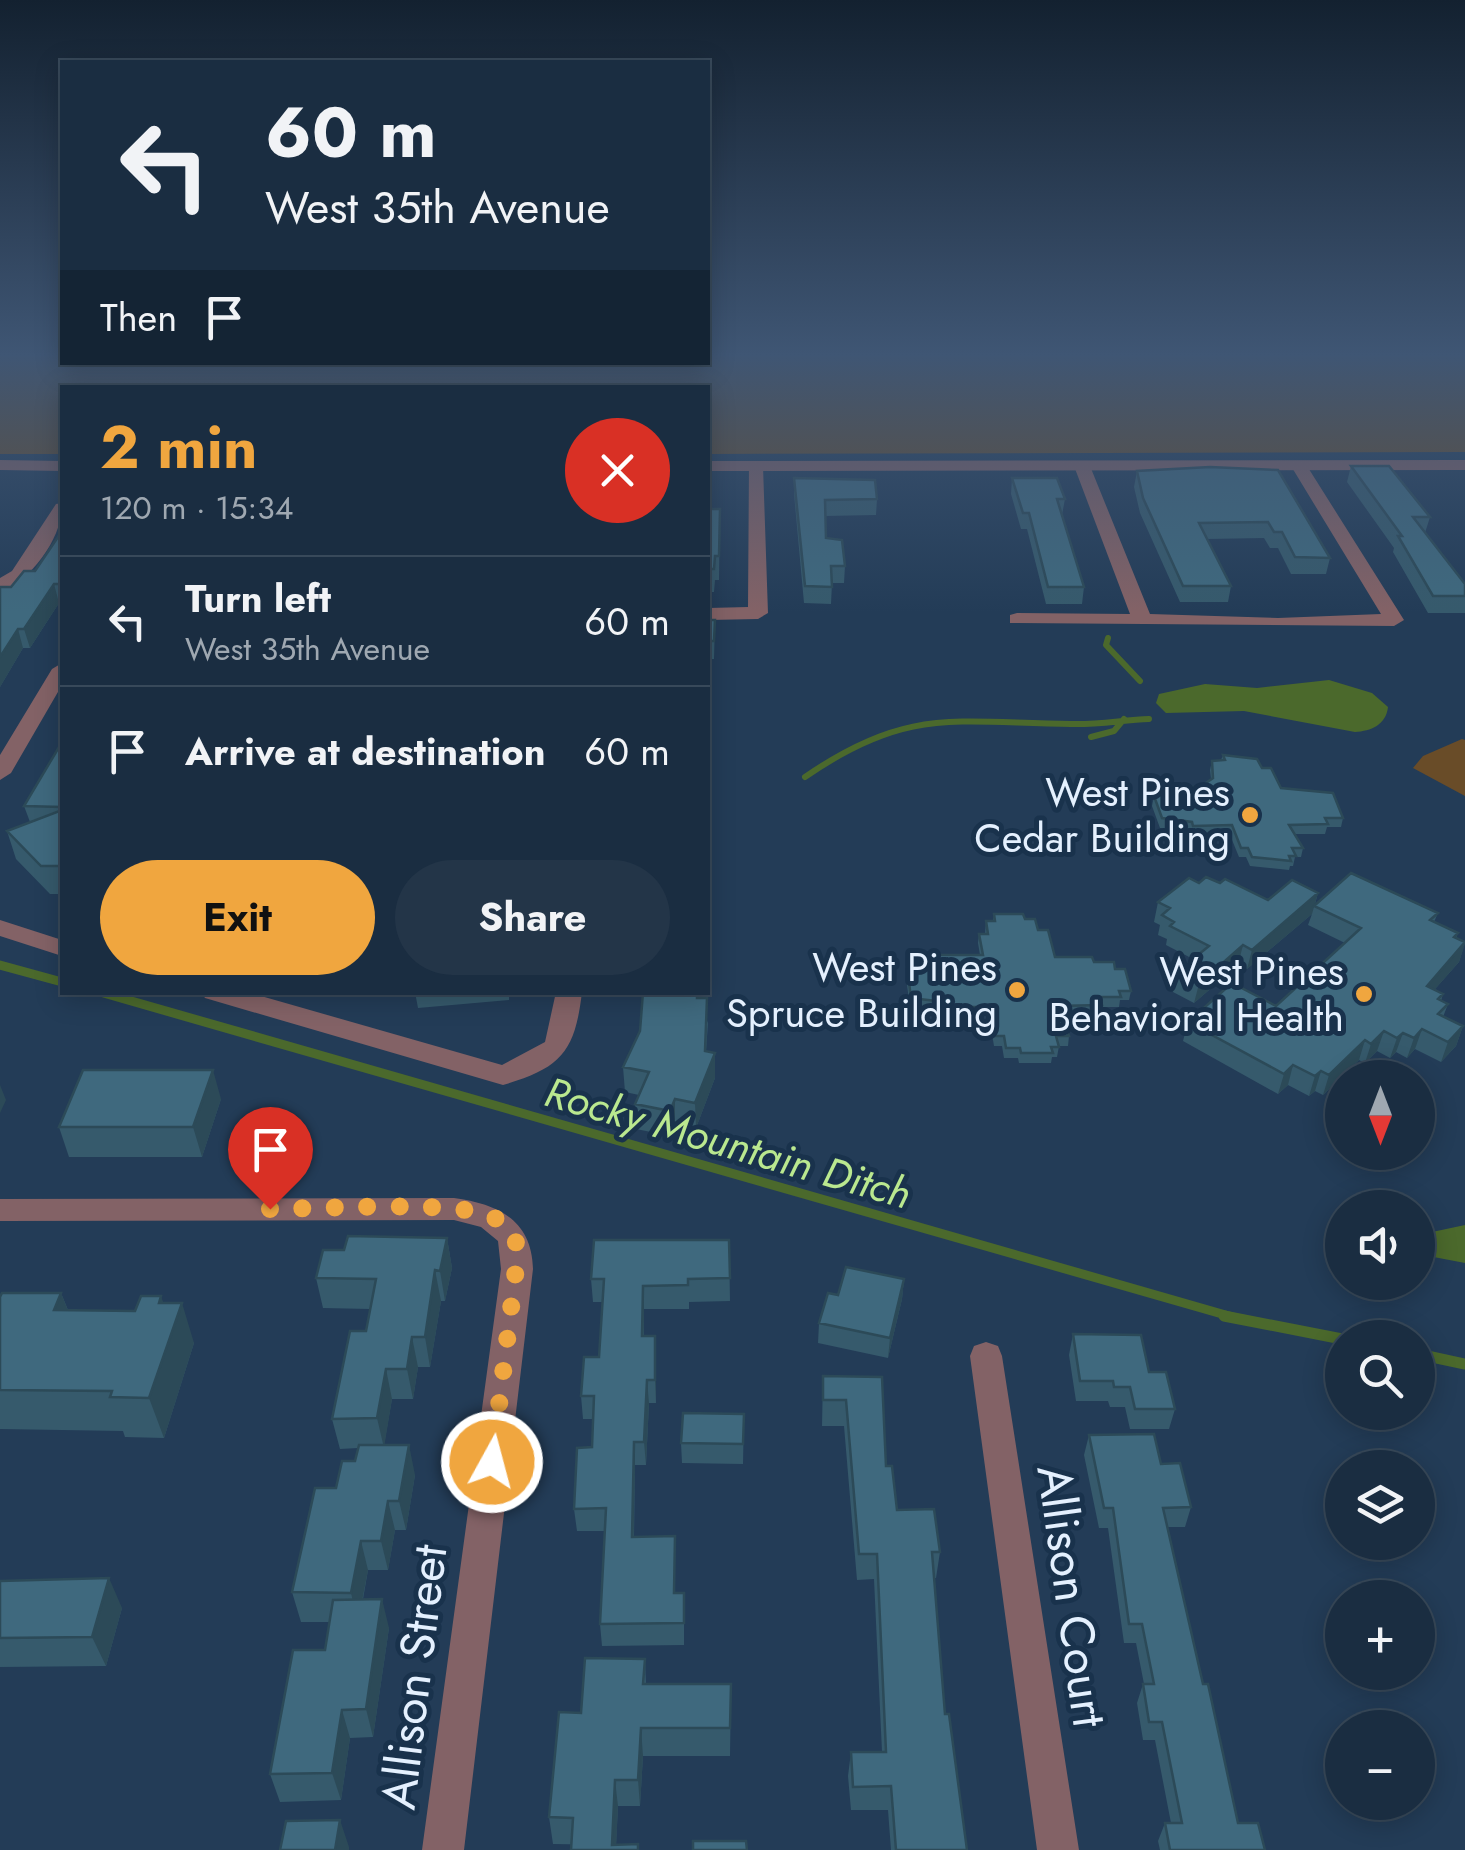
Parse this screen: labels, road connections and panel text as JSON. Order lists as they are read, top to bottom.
{
  "streets": {
    "street": ["Allison Court", "Allison Street"]
  },
  "water": ["Rocky Mountain Ditch"],
  "places": ["West Pines Cedar Building", "West Pines Spruce Building", "West Pines Behavioral Health"],
  "north": "bottom",
  "page": {
    "turn": ["60 m", "West 35th Avenue"],
    "then": "Then",
    "heading": ["2 min", "120 m · 15:34"],
    "list": [
      {
        "name": "Turn left",
        "note": "West 35th Avenue",
        "value": "60 m"
      },
      {
        "name": "Arrive at destination",
        "value": "60 m"
      }
    ],
    "buttons": ["Exit", "Share"],
    "map_buttons": ["+", "−"]
  }
}
